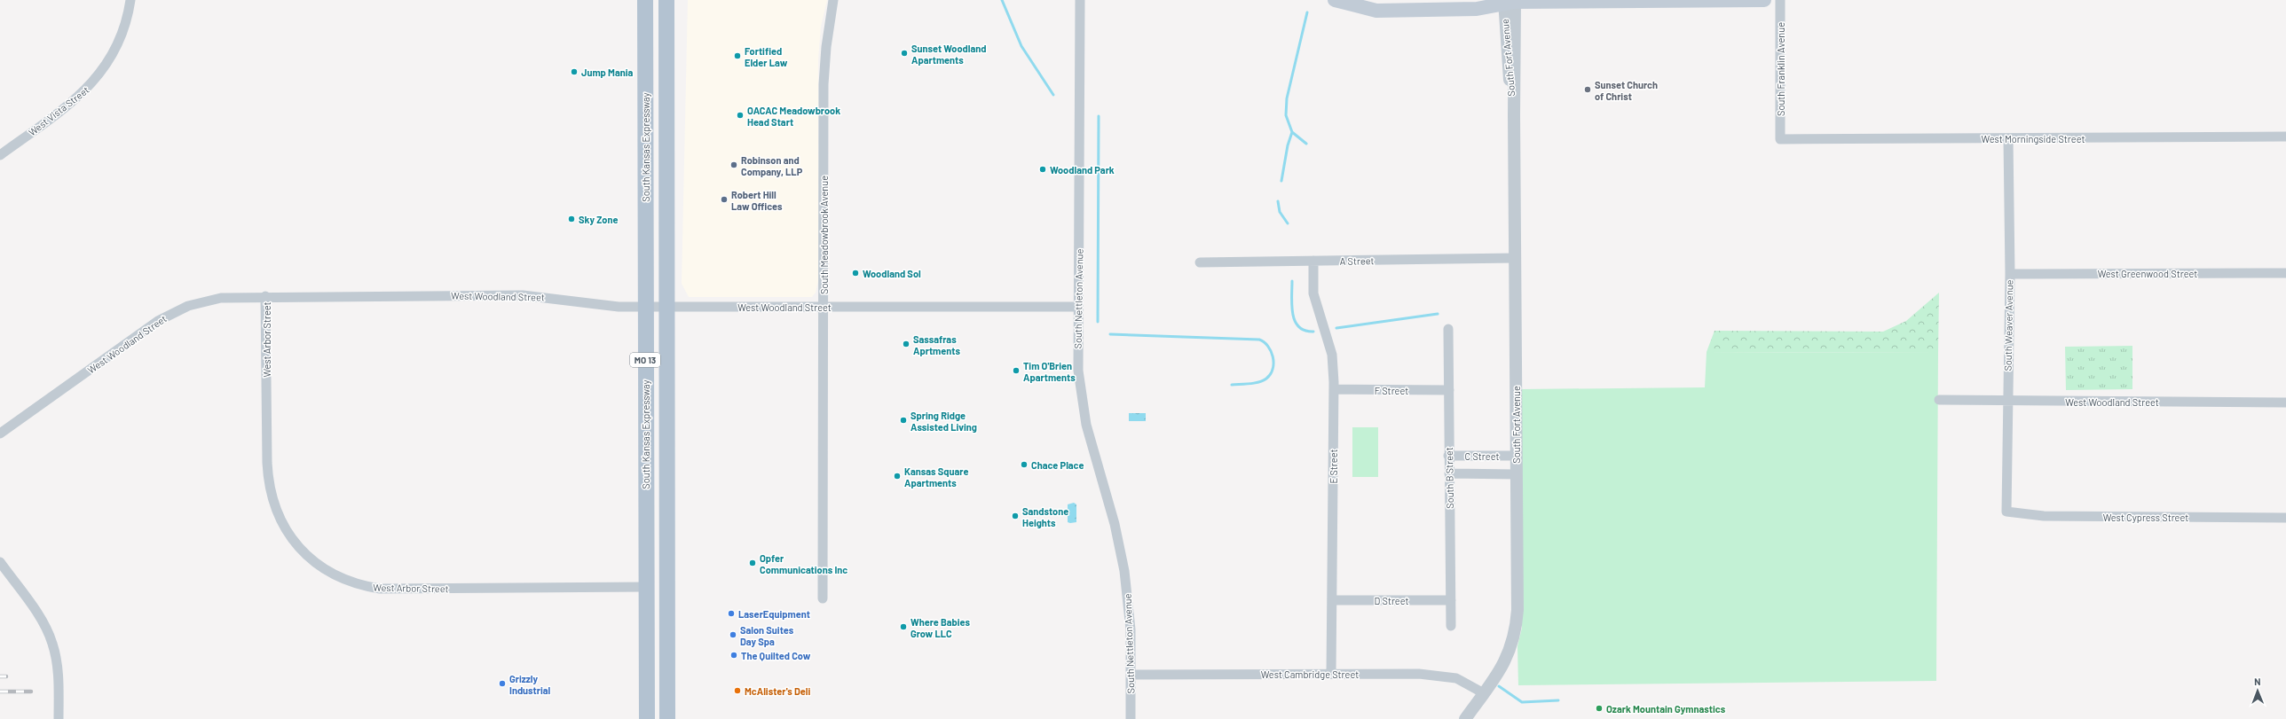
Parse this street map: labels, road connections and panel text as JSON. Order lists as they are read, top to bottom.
{
  "streets": {
    "main road": ["South Kansas Expressway", "MO 13"],
    "street": [
      "South Fort Avenue",
      "South Franklin Avenue",
      "West Vista Street",
      "West Morningside Street",
      "South Meadowbrook Avenue",
      "A Street",
      "West Greenwood Street",
      "West Woodland Street",
      "South Nettleton Avenue",
      "South Weaver Avenue",
      "West Arbor Street",
      "F Street",
      "C Street",
      "E Street",
      "South B Street",
      "West Cypress Street",
      "D Street",
      "West Cambridge Street"
    ]
  },
  "crossings": [
    ["South Fort Avenue", "A Street"],
    ["South Fort Avenue", "C Street"],
    ["South Fort Avenue", "West Cambridge Street"],
    ["South Franklin Avenue", "West Morningside Street"],
    ["West Morningside Street", "South Weaver Avenue"],
    ["South Kansas Expressway", "West Woodland Street"],
    ["South Kansas Expressway", "West Arbor Street"],
    ["South Meadowbrook Avenue", "West Woodland Street"],
    ["A Street", "E Street"],
    ["West Greenwood Street", "South Weaver Avenue"],
    ["West Woodland Street", "South Nettleton Avenue"],
    ["West Woodland Street", "South Weaver Avenue"],
    ["West Woodland Street", "West Arbor Street"],
    ["West Woodland Street", "MO 13"],
    ["South Nettleton Avenue", "West Cambridge Street"],
    ["South Weaver Avenue", "West Cypress Street"],
    ["F Street", "E Street"],
    ["F Street", "South B Street"],
    ["C Street", "South B Street"],
    ["E Street", "D Street"],
    ["E Street", "West Cambridge Street"],
    ["South B Street", "D Street"]
  ],
  "places": [
    "Sunset Woodland Apartments",
    "Fortified Elder Law",
    "Jump Mania",
    "Sunset Church of Christ",
    "OACAC Meadowbrook Head Start",
    "Robinson and Company, LLP",
    "Woodland Park",
    "Robert Hill Law Offices",
    "Sky Zone",
    "Woodland Sol",
    "Sassafras Aprtments",
    "Tim O'Brien Apartments",
    "Spring Ridge Assisted Living",
    "Chace Place",
    "Kansas Square Apartments",
    "Sandstone Heights",
    "Opfer Communications Inc",
    "LaserEquipment",
    "Where Babies Grow LLC",
    "Salon Suites Day Spa",
    "The Quilted Cow",
    "Grizzly Industrial",
    "McAlister's Deli",
    "Ozark Mountain Gymnastics"
  ],
  "north": "top"
}
